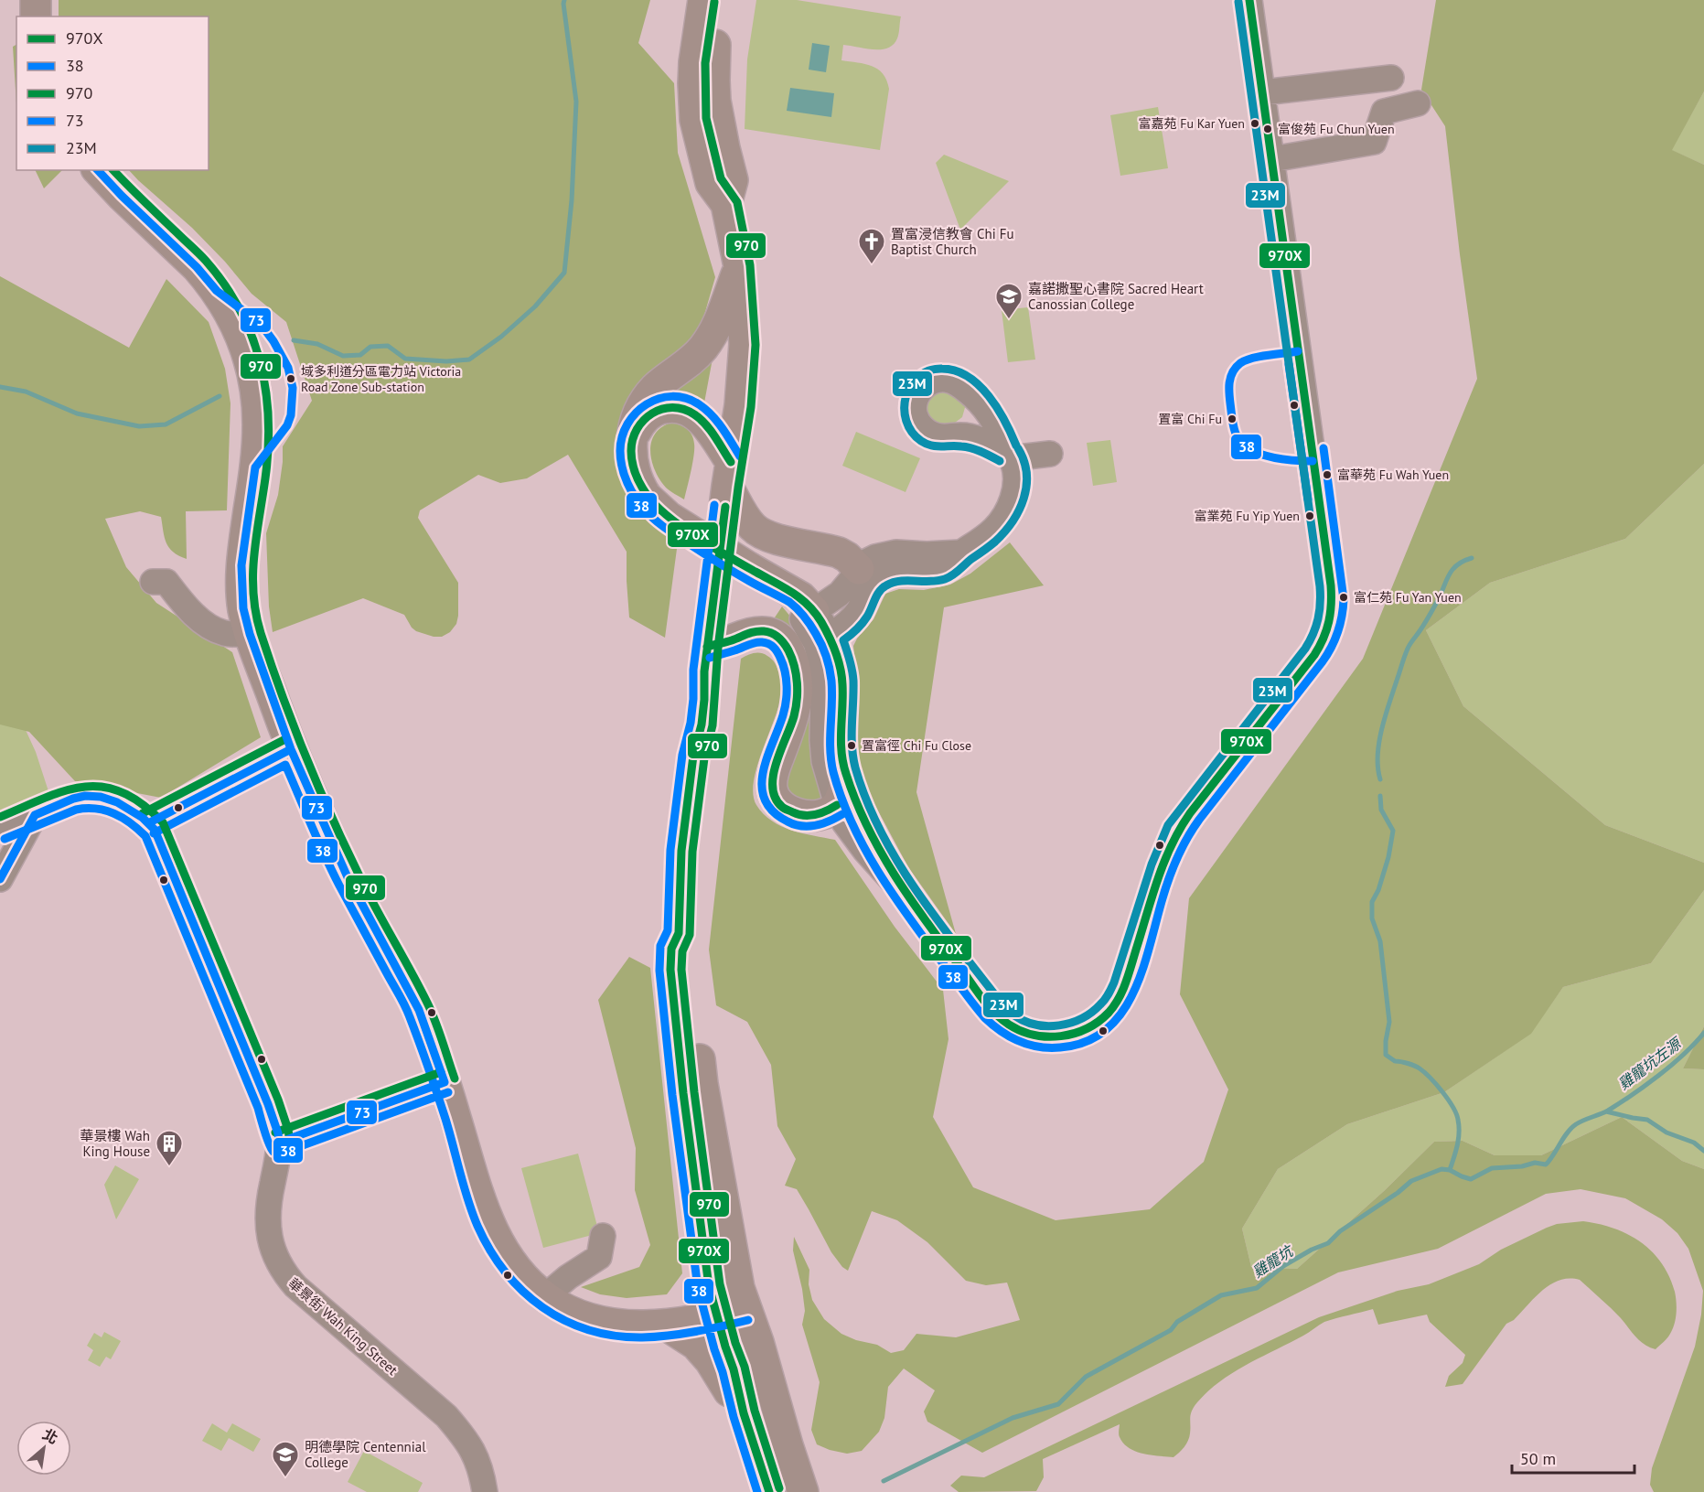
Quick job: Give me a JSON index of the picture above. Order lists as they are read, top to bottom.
{
  "streets": {
    "street": ["華景街 Wah King Street"]
  },
  "water": ["雞籠坑左源", "雞籠坑"],
  "places": {
    "other": [
      "富嘉苑 Fu Kar Yuen",
      "富俊苑 Fu Chun Yuen",
      "域多利道分區電力站 Victoria Road Zone Sub-station",
      "置富 Chi Fu",
      "富華苑 Fu Wah Yuen",
      "富業苑 Fu Yip Yuen",
      "富仁苑 Fu Yan Yuen",
      "置富徑 Chi Fu Close"
    ],
    "church": ["置富浸信教會 Chi Fu Baptist Church"],
    "school or university": ["嘉諾撒聖心書院 Sacred Heart Canossian College", "明德學院 Centennial College"],
    "building": ["華景樓 Wah King House"]
  },
  "lines": [
    "transit line 970X",
    "transit line 970",
    "transit line 23M",
    "transit line 73",
    "transit line 38"
  ],
  "legend": [
    "970X",
    "38",
    "970",
    "73",
    "23M"
  ],
  "scale_bar": "50 m",
  "north": "top right"
}
